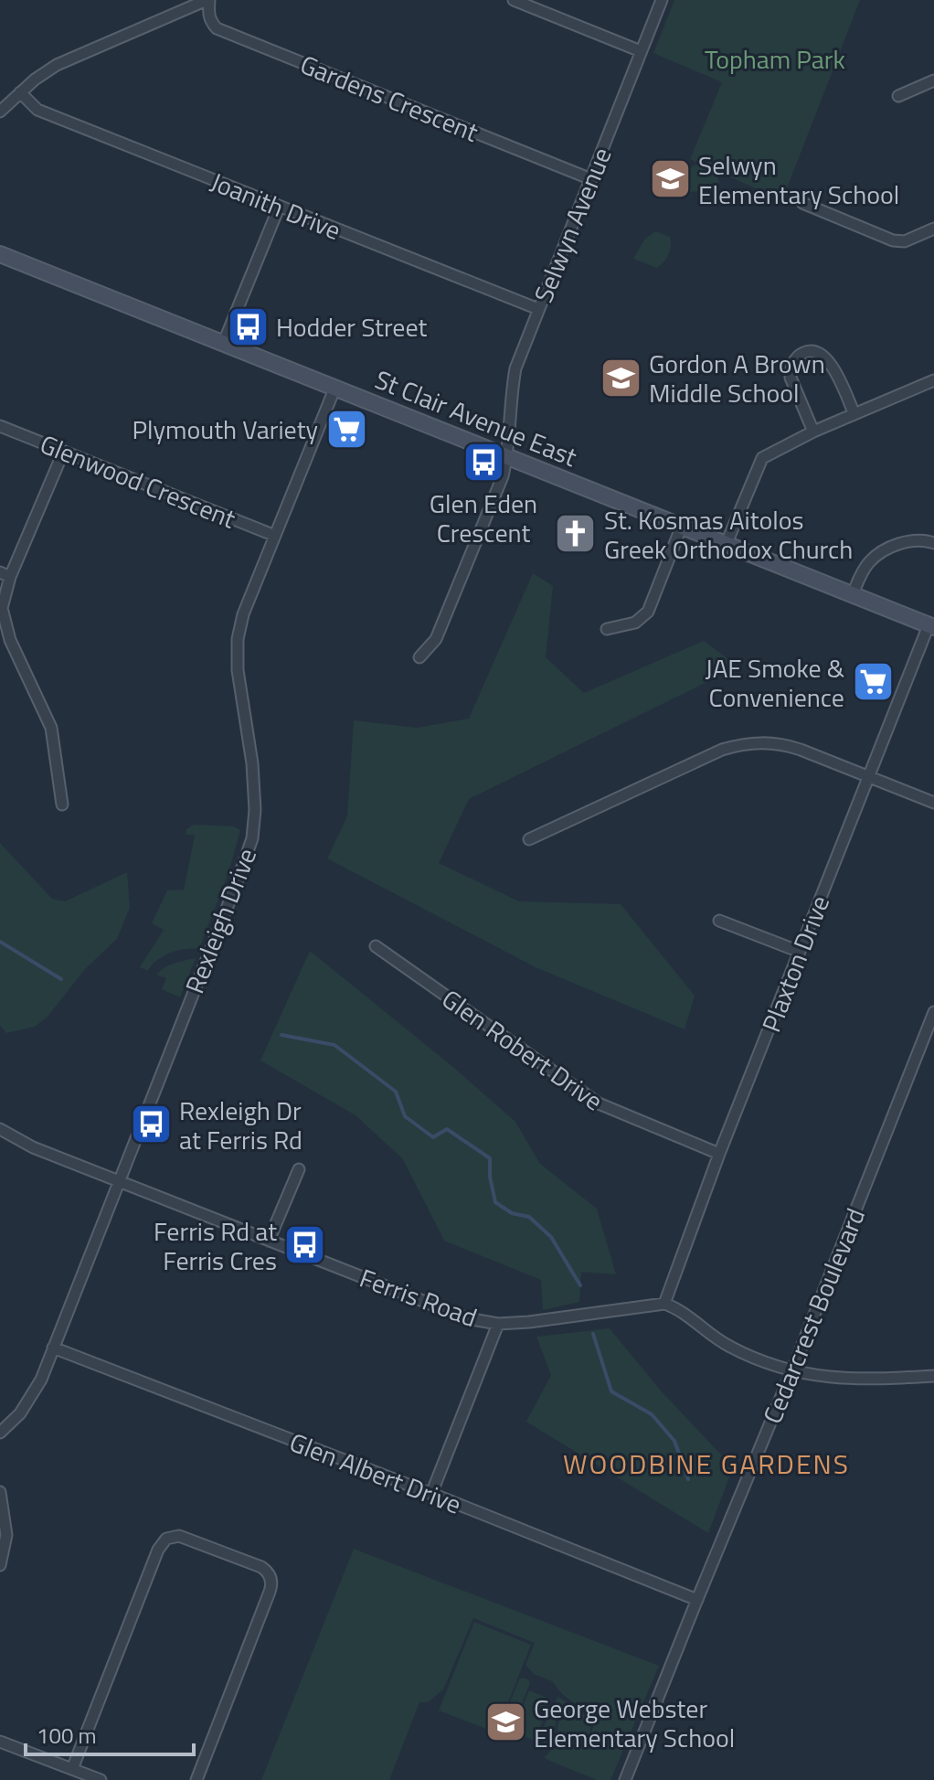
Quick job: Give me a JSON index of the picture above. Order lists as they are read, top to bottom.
{
  "streets": {
    "main road": ["St Clair Avenue East"],
    "street": [
      "Gardens Crescent",
      "Joanith Drive",
      "Selwyn Avenue",
      "Glenwood Crescent",
      "Rexleigh Drive",
      "Plaxton Drive",
      "Glen Robert Drive",
      "Ferris Road",
      "Cedarcrest Boulevard",
      "Glen Albert Drive"
    ]
  },
  "crossings": [
    ["Gardens Crescent", "Selwyn Avenue"],
    ["Joanith Drive", "Selwyn Avenue"],
    ["Selwyn Avenue", "St Clair Avenue East"],
    ["St Clair Avenue East", "Rexleigh Drive"],
    ["St Clair Avenue East", "Plaxton Drive"],
    ["Glenwood Crescent", "Rexleigh Drive"],
    ["Rexleigh Drive", "Ferris Road"],
    ["Rexleigh Drive", "Glen Albert Drive"],
    ["Plaxton Drive", "Glen Robert Drive"],
    ["Plaxton Drive", "Ferris Road"],
    ["Cedarcrest Boulevard", "Glen Albert Drive"]
  ],
  "districts": ["WOODBINE GARDENS"],
  "parks": ["Topham Park"],
  "places": {
    "school or university": ["Selwyn Elementary School", "Gordon A Brown Middle School", "George Webster Elementary School"],
    "bus stop": [
      "Hodder Street",
      "Glen Eden Crescent",
      "Rexleigh Dr at Ferris Rd",
      "Ferris Rd at Ferris Cres"
    ],
    "supermarket": ["Plymouth Variety", "JAE Smoke & Convenience"],
    "church": ["St. Kosmas Aitolos Greek Orthodox Church"]
  },
  "scale_bar": "100 m"
}
